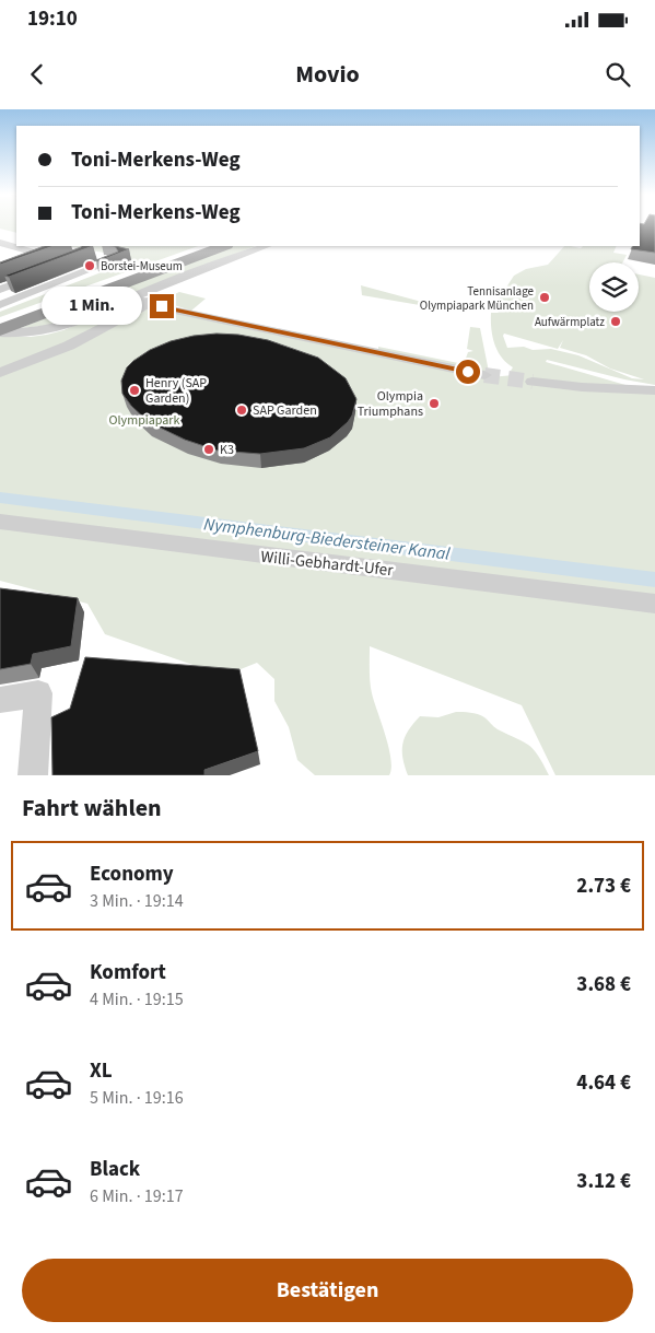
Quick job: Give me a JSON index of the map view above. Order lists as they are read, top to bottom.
{
  "streets": {
    "street": ["Willi-Gebhardt-Ufer"]
  },
  "water": ["Nymphenburg-Biedersteiner Kanal"],
  "parks": ["Olympiapark"],
  "places": [
    "Borstei-Museum",
    "Tennisanlage Olympiapark München",
    "Aufwärmplatz",
    "Henry (SAP Garden)",
    "Olympia Triumphans",
    "SAP Garden",
    "K3"
  ],
  "page": {
    "status": "19:10",
    "header": "Movio",
    "banner": ["Toni-Merkens-Weg", "Toni-Merkens-Weg"],
    "bubble": "1 Min.",
    "heading": "Fahrt wählen",
    "list": [
      {
        "name": "Economy",
        "note": "3 Min. · 19:14",
        "value": "2.73 €"
      },
      {
        "name": "Komfort",
        "note": "4 Min. · 19:15",
        "value": "3.68 €"
      },
      {
        "name": "XL",
        "note": "5 Min. · 19:16",
        "value": "4.64 €"
      },
      {
        "name": "Black",
        "note": "6 Min. · 19:17",
        "value": "3.12 €"
      }
    ],
    "buttons": "Bestätigen"
  }
}
